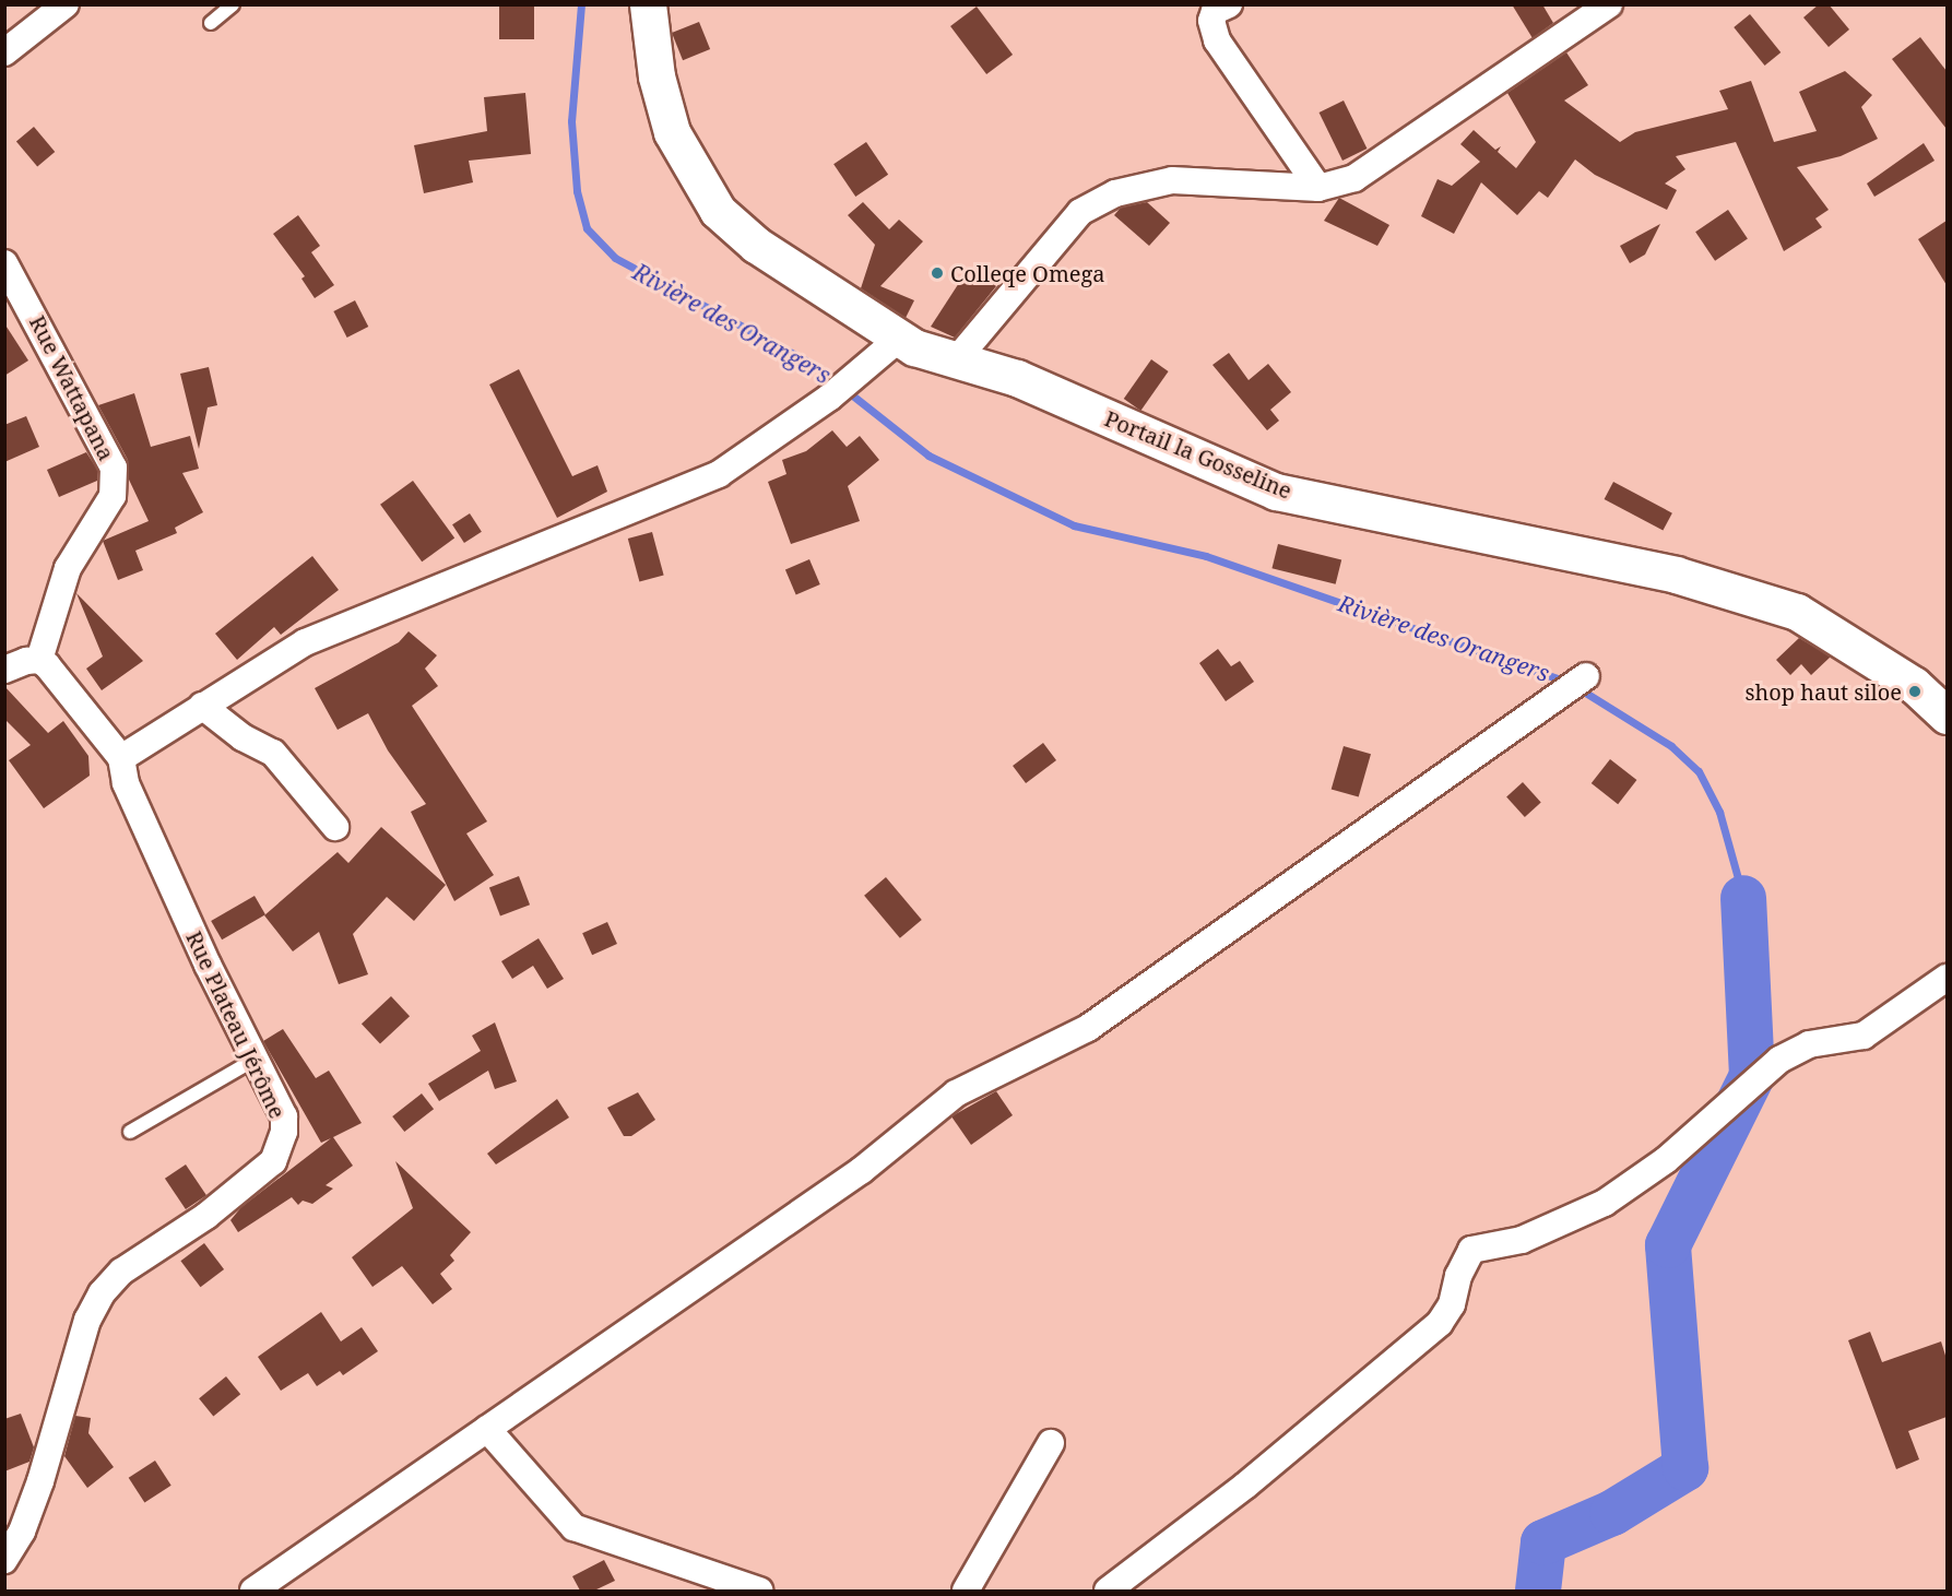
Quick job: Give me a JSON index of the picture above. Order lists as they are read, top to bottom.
{
  "streets": {
    "street": ["Rue Wattapana", "Portail la Gosseline", "Rue Plateau Jérôme"]
  },
  "crossings": [
    ["Rue Wattapana", "Rue Plateau Jérôme"]
  ],
  "water": ["Rivière des Orangers"],
  "places": ["Colleqe Omega", "shop haut siloe"]
}
